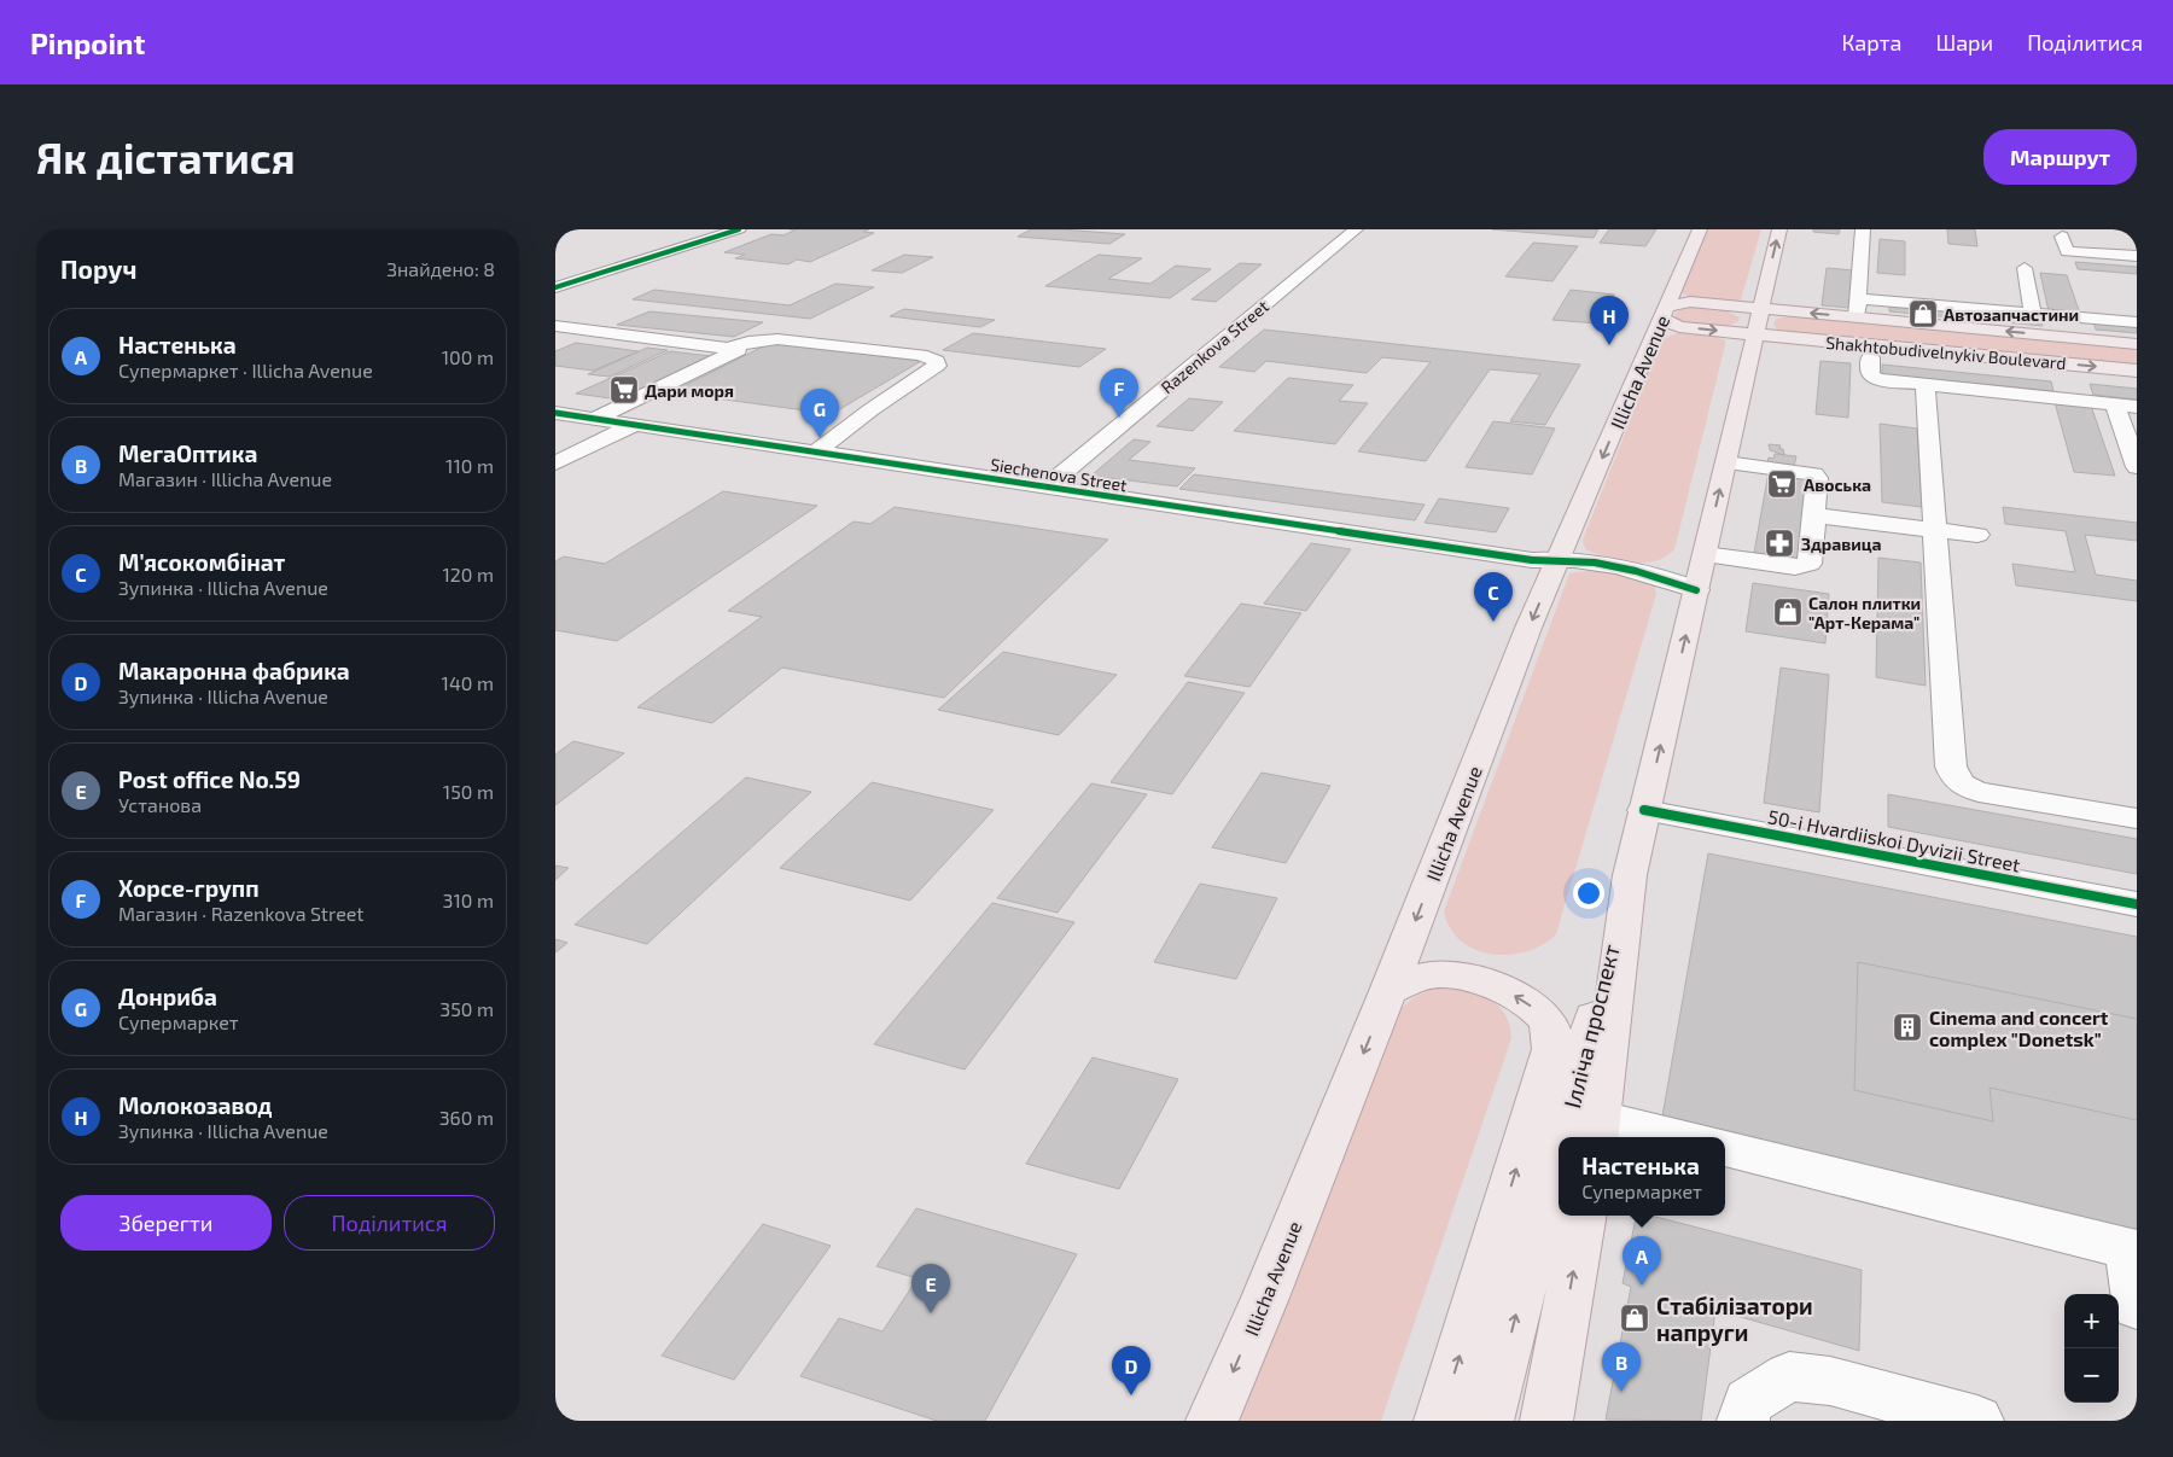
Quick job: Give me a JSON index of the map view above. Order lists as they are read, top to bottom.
{
  "streets": {
    "main road": ["Shakhtobudivelnykiv Boulevard", "Illicha Avenue", "Ілліча проспект"],
    "street": ["Razenkova Street", "Siechenova Street", "50-i Hvardiiskoi Dyvizii Street"]
  },
  "crossings": [
    ["Razenkova Street", "Siechenova Street"],
    ["Shakhtobudivelnykiv Boulevard", "Illicha Avenue"],
    ["Illicha Avenue", "Siechenova Street"]
  ],
  "places": {
    "shop": ["Автозапчастини", "Салон плитки \"Арт-Керама\"", "Стабілізатори напруги"],
    "supermarket": ["Дари моря", "Авоська"],
    "pharmacy": ["Здравица"],
    "building": ["Cinema and concert complex \"Donetsk\""]
  },
  "page": {
    "header": "Pinpoint",
    "nav": ["Карта", "Шари", "Поділитися"],
    "buttons": [
      "Маршрут",
      ["Зберегти", "Поділитися"]
    ],
    "title": "Як дістатися",
    "heading": ["Поруч", "Знайдено: 8"],
    "pins": [
      "H",
      "F",
      "G",
      "C",
      "A",
      "E",
      "B",
      "D"
    ],
    "list": [
      {
        "mark": "A",
        "name": "Настенька",
        "note": "Супермаркет · Illicha Avenue",
        "value": "100 m"
      },
      {
        "mark": "B",
        "name": "МегаОптика",
        "note": "Магазин · Illicha Avenue",
        "value": "110 m"
      },
      {
        "mark": "C",
        "name": "М'ясокомбінат",
        "note": "Зупинка · Illicha Avenue",
        "value": "120 m"
      },
      {
        "mark": "D",
        "name": "Макаронна фабрика",
        "note": "Зупинка · Illicha Avenue",
        "value": "140 m"
      },
      {
        "mark": "E",
        "name": "Post office No.59",
        "note": "Установа",
        "value": "150 m"
      },
      {
        "mark": "F",
        "name": "Хорсе-групп",
        "note": "Магазин · Razenkova Street",
        "value": "310 m"
      },
      {
        "mark": "G",
        "name": "Донриба",
        "note": "Супермаркет",
        "value": "350 m"
      },
      {
        "mark": "H",
        "name": "Молокозавод",
        "note": "Зупинка · Illicha Avenue",
        "value": "360 m"
      }
    ],
    "popup": ["Настенька", "Супермаркет"],
    "map_buttons": ["+", "−"]
  }
}
